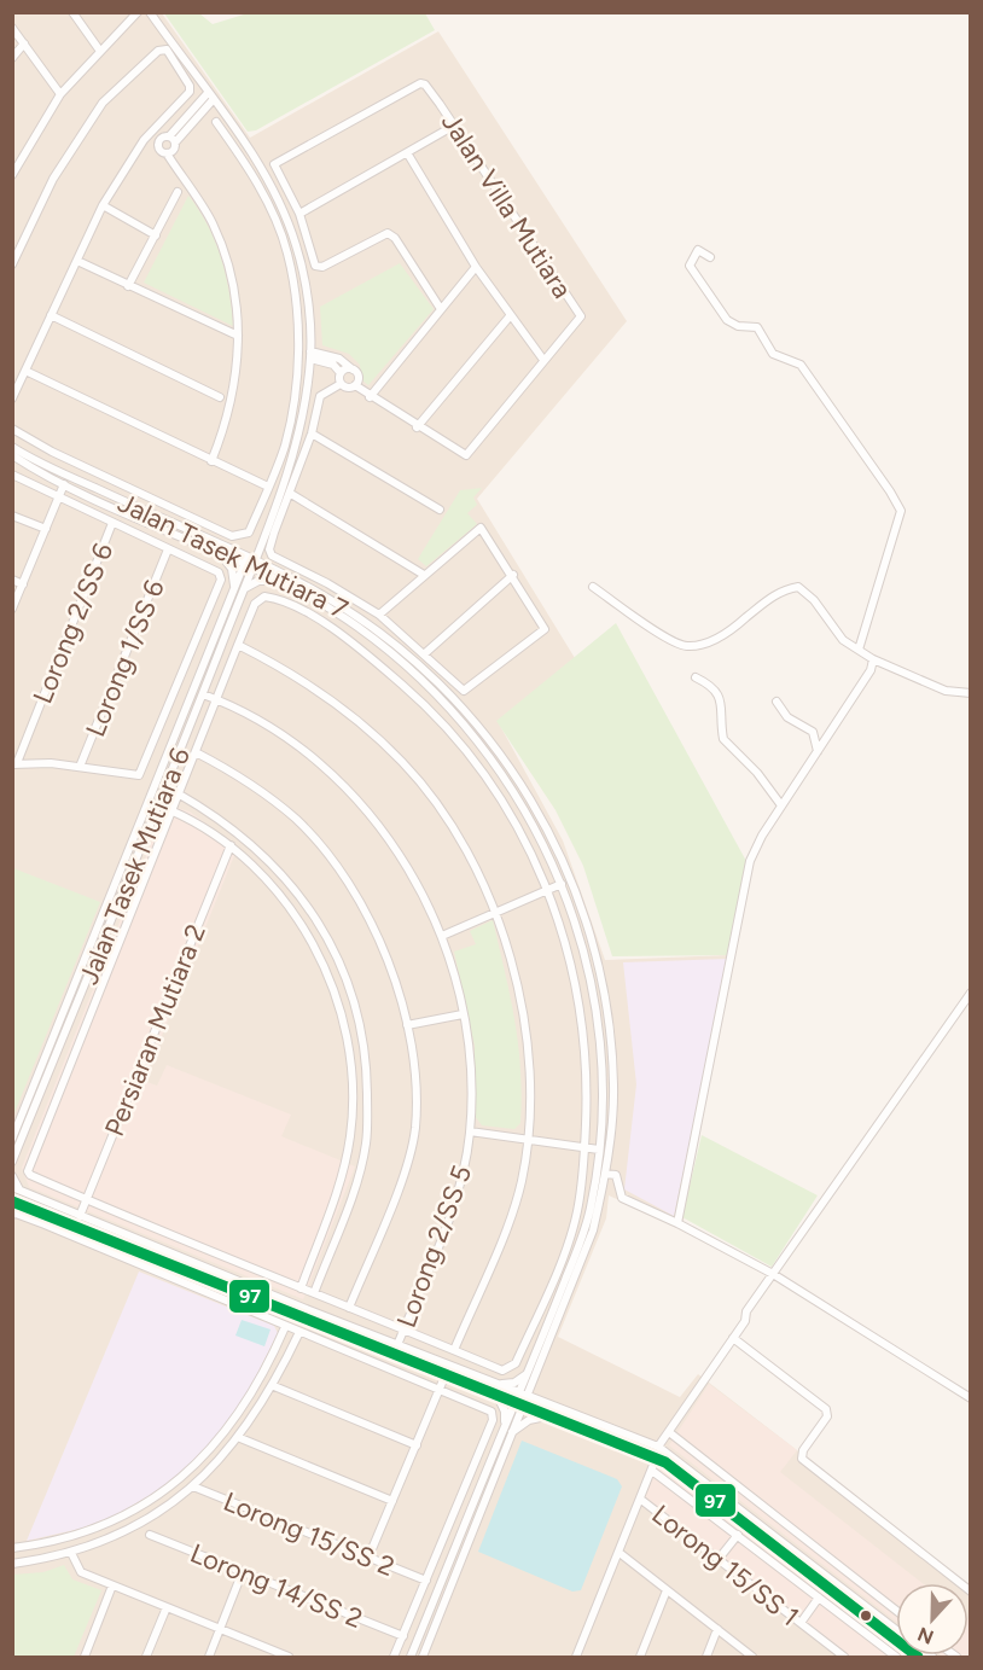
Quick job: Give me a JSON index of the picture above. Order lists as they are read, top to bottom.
{
  "streets": {
    "street": [
      "Jalan Villa Mutiara",
      "Jalan Tasek Mutiara 7",
      "Lorong 2/SS 6",
      "Lorong 1/SS 6",
      "Jalan Tasek Mutiara 6",
      "Persiaran Mutiara 2",
      "Lorong 2/SS 5",
      "Lorong 15/SS 2",
      "Lorong 15/SS 1",
      "Lorong 14/SS 2"
    ]
  },
  "crossings": [
    ["Jalan Tasek Mutiara 7", "Jalan Tasek Mutiara 6"],
    ["Jalan Tasek Mutiara 7", "Persiaran Mutiara 2"],
    ["Jalan Tasek Mutiara 7", "Lorong 2/SS 5"],
    ["Lorong 2/SS 6", "Jalan Tasek Mutiara 6"],
    ["Lorong 1/SS 6", "Jalan Tasek Mutiara 6"],
    ["Jalan Tasek Mutiara 6", "Lorong 2/SS 5"]
  ],
  "lines": ["transit line 97"],
  "north": "bottom"
}
